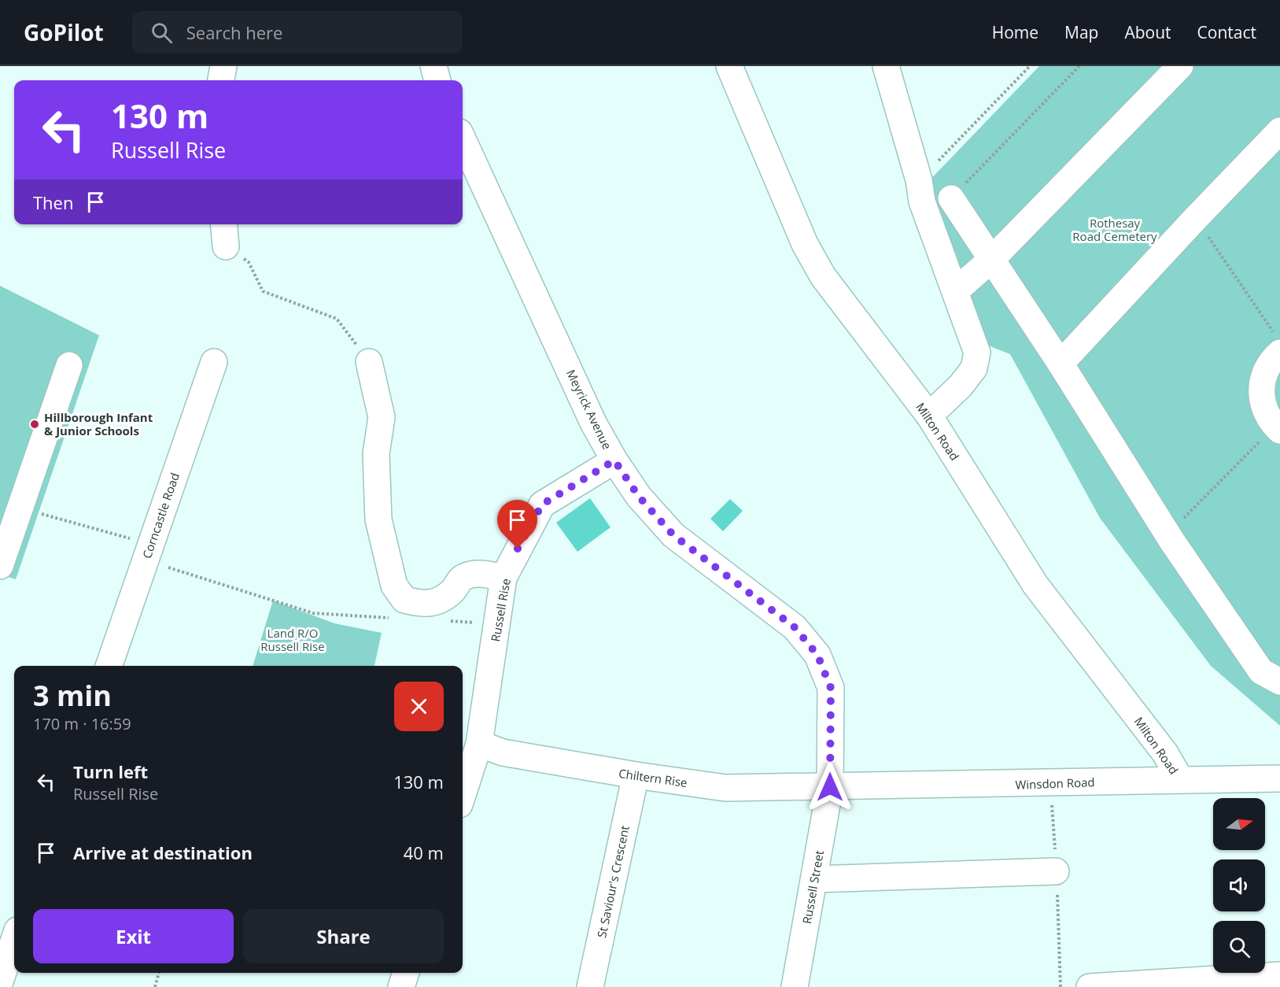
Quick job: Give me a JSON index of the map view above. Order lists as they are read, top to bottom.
{
  "streets": {
    "street": [
      "Meyrick Avenue",
      "Milton Road",
      "Corncastle Road",
      "Russell Rise",
      "Chiltern Rise",
      "Winsdon Road",
      "St Saviour's Crescent",
      "Russell Street"
    ]
  },
  "crossings": [
    ["Meyrick Avenue", "Russell Rise"],
    ["Meyrick Avenue", "Chiltern Rise"],
    ["Meyrick Avenue", "Winsdon Road"],
    ["Meyrick Avenue", "Russell Street"],
    ["Milton Road", "Winsdon Road"],
    ["Russell Rise", "Chiltern Rise"],
    ["Chiltern Rise", "Winsdon Road"],
    ["Chiltern Rise", "St Saviour's Crescent"],
    ["Chiltern Rise", "Russell Street"],
    ["Winsdon Road", "Russell Street"]
  ],
  "parks": ["Rothesay Road Cemetery", "Land R/O Russell Rise"],
  "places": ["Hillborough Infant & Junior Schools"],
  "north": "right",
  "page": {
    "header": "GoPilot",
    "search": "Search here",
    "nav": [
      "Home",
      "Map",
      "About",
      "Contact"
    ],
    "turn": ["130 m", "Russell Rise"],
    "then": "Then",
    "heading": ["3 min", "170 m · 16:59"],
    "list": [
      {
        "name": "Turn left",
        "note": "Russell Rise",
        "value": "130 m"
      },
      {
        "name": "Arrive at destination",
        "value": "40 m"
      }
    ],
    "buttons": ["Exit", "Share"]
  }
}
